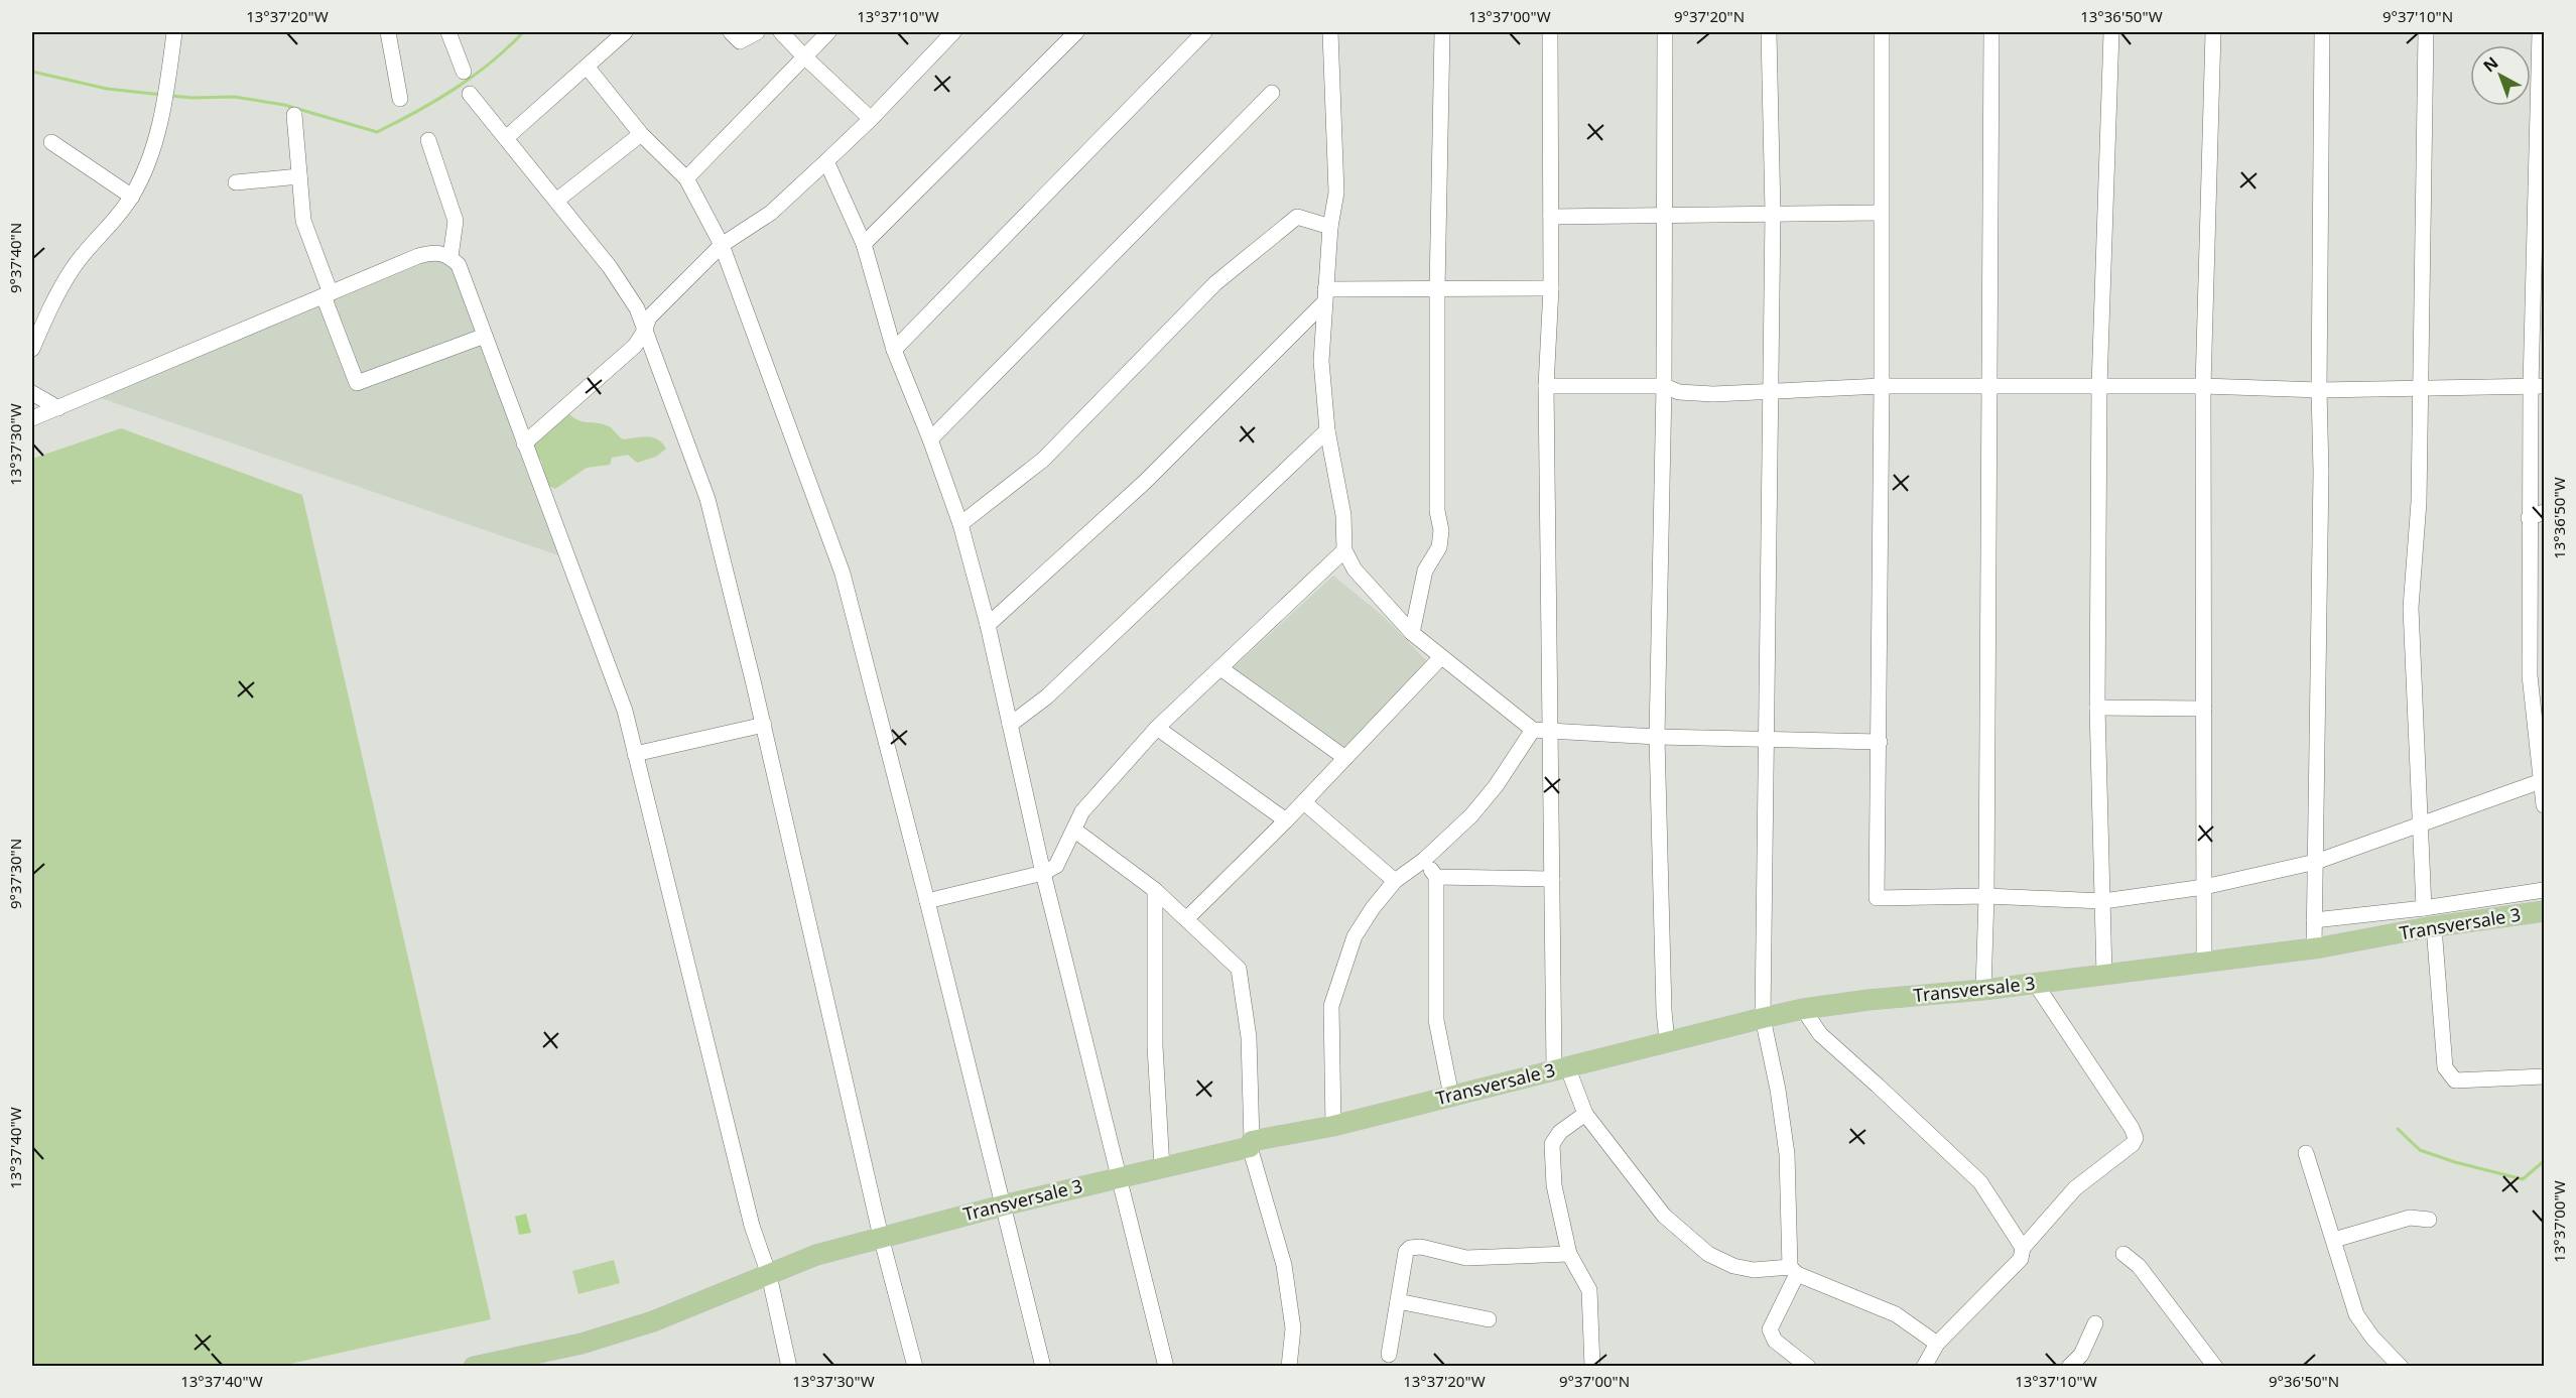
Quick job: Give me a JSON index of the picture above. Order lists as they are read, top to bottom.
{
  "streets": {
    "main road": ["Transversale 3"]
  },
  "north": "top left",
  "coordinates": [
    "13°37'20\"W",
    "13°37'10\"W",
    "13°37'00\"W",
    "9°37'20\"N",
    "13°36'50\"W",
    "9°37'10\"N",
    "9°37'40\"N",
    "13°37'30\"W",
    "9°37'30\"N",
    "13°37'40\"W",
    "9°37'00\"N",
    "9°36'50\"N"
  ]
}
